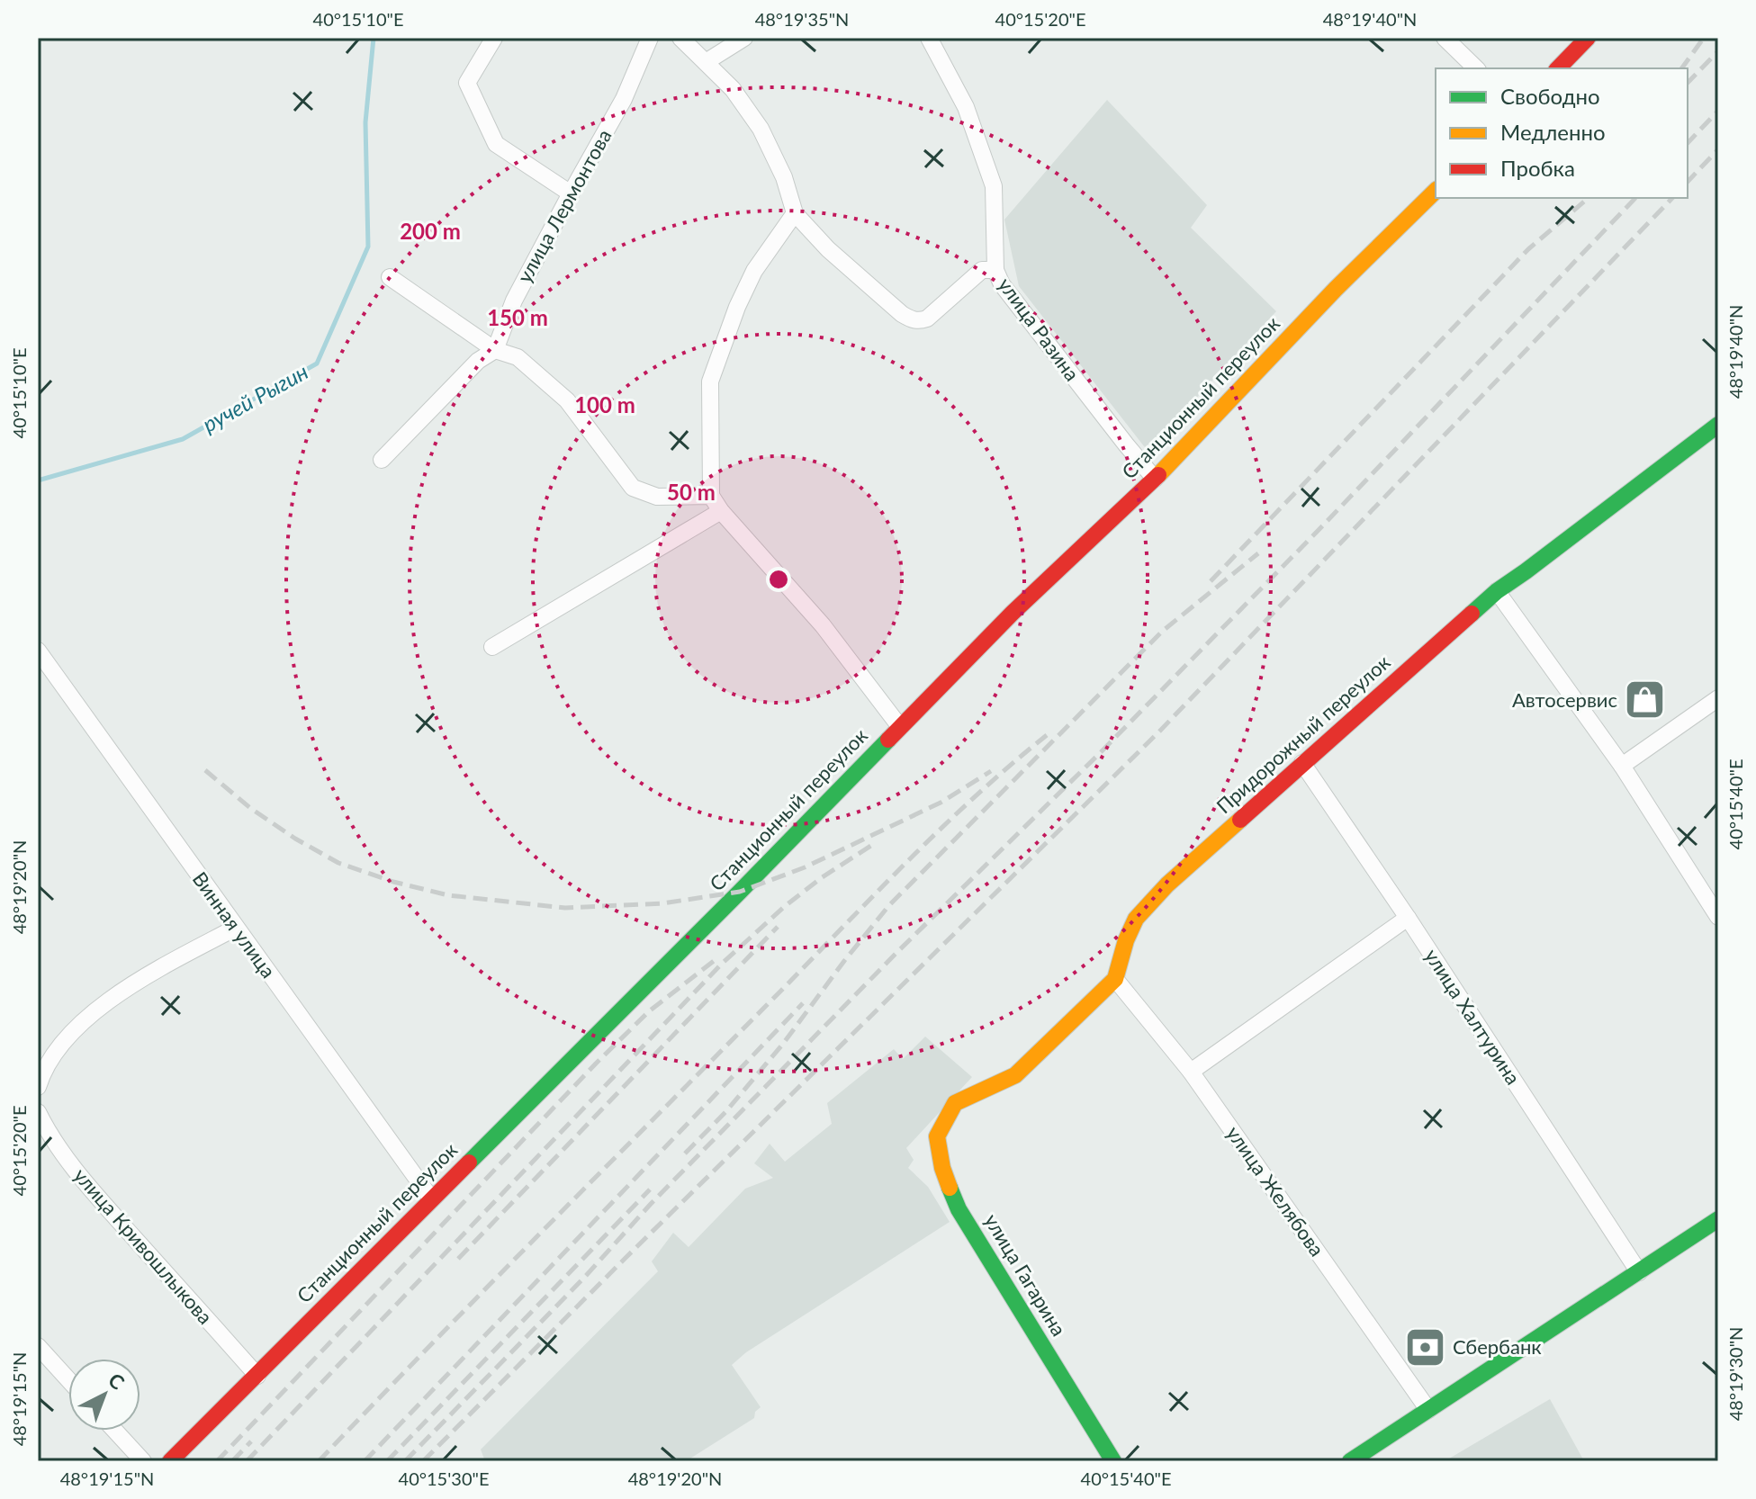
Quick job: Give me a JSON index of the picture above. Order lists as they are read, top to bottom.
{
  "streets": {
    "street": [
      "улица Лермонтова",
      "улица Разина",
      "Станционный переулок",
      "Придорожный переулок",
      "Винная улица",
      "улица Халтурина",
      "улица Желябова",
      "улица Кривошлыкова",
      "улица Гагарина"
    ]
  },
  "crossings": [
    ["улица Разина", "Станционный переулок"],
    ["Станционный переулок", "Винная улица"],
    ["Станционный переулок", "улица Кривошлыкова"],
    ["Придорожный переулок", "улица Халтурина"],
    ["Придорожный переулок", "улица Желябова"],
    ["Придорожный переулок", "улица Гагарина"],
    ["улица Желябова", "улица Гагарина"]
  ],
  "water": ["ручей Рыгин"],
  "places": {
    "shop": ["Автосервис"],
    "bank": ["Сбербанк"]
  },
  "legend": ["Свободно", "Медленно", "Пробка"],
  "north": "top right",
  "coordinates": [
    "40°15'10\"E",
    "48°19'35\"N",
    "40°15'20\"E",
    "48°19'40\"N",
    "40°15'40\"E",
    "48°19'20\"N",
    "48°19'30\"N",
    "48°19'15\"N",
    "40°15'30\"E"
  ],
  "rings": [
    "200 m",
    "150 m",
    "100 m",
    "50 m"
  ]
}
